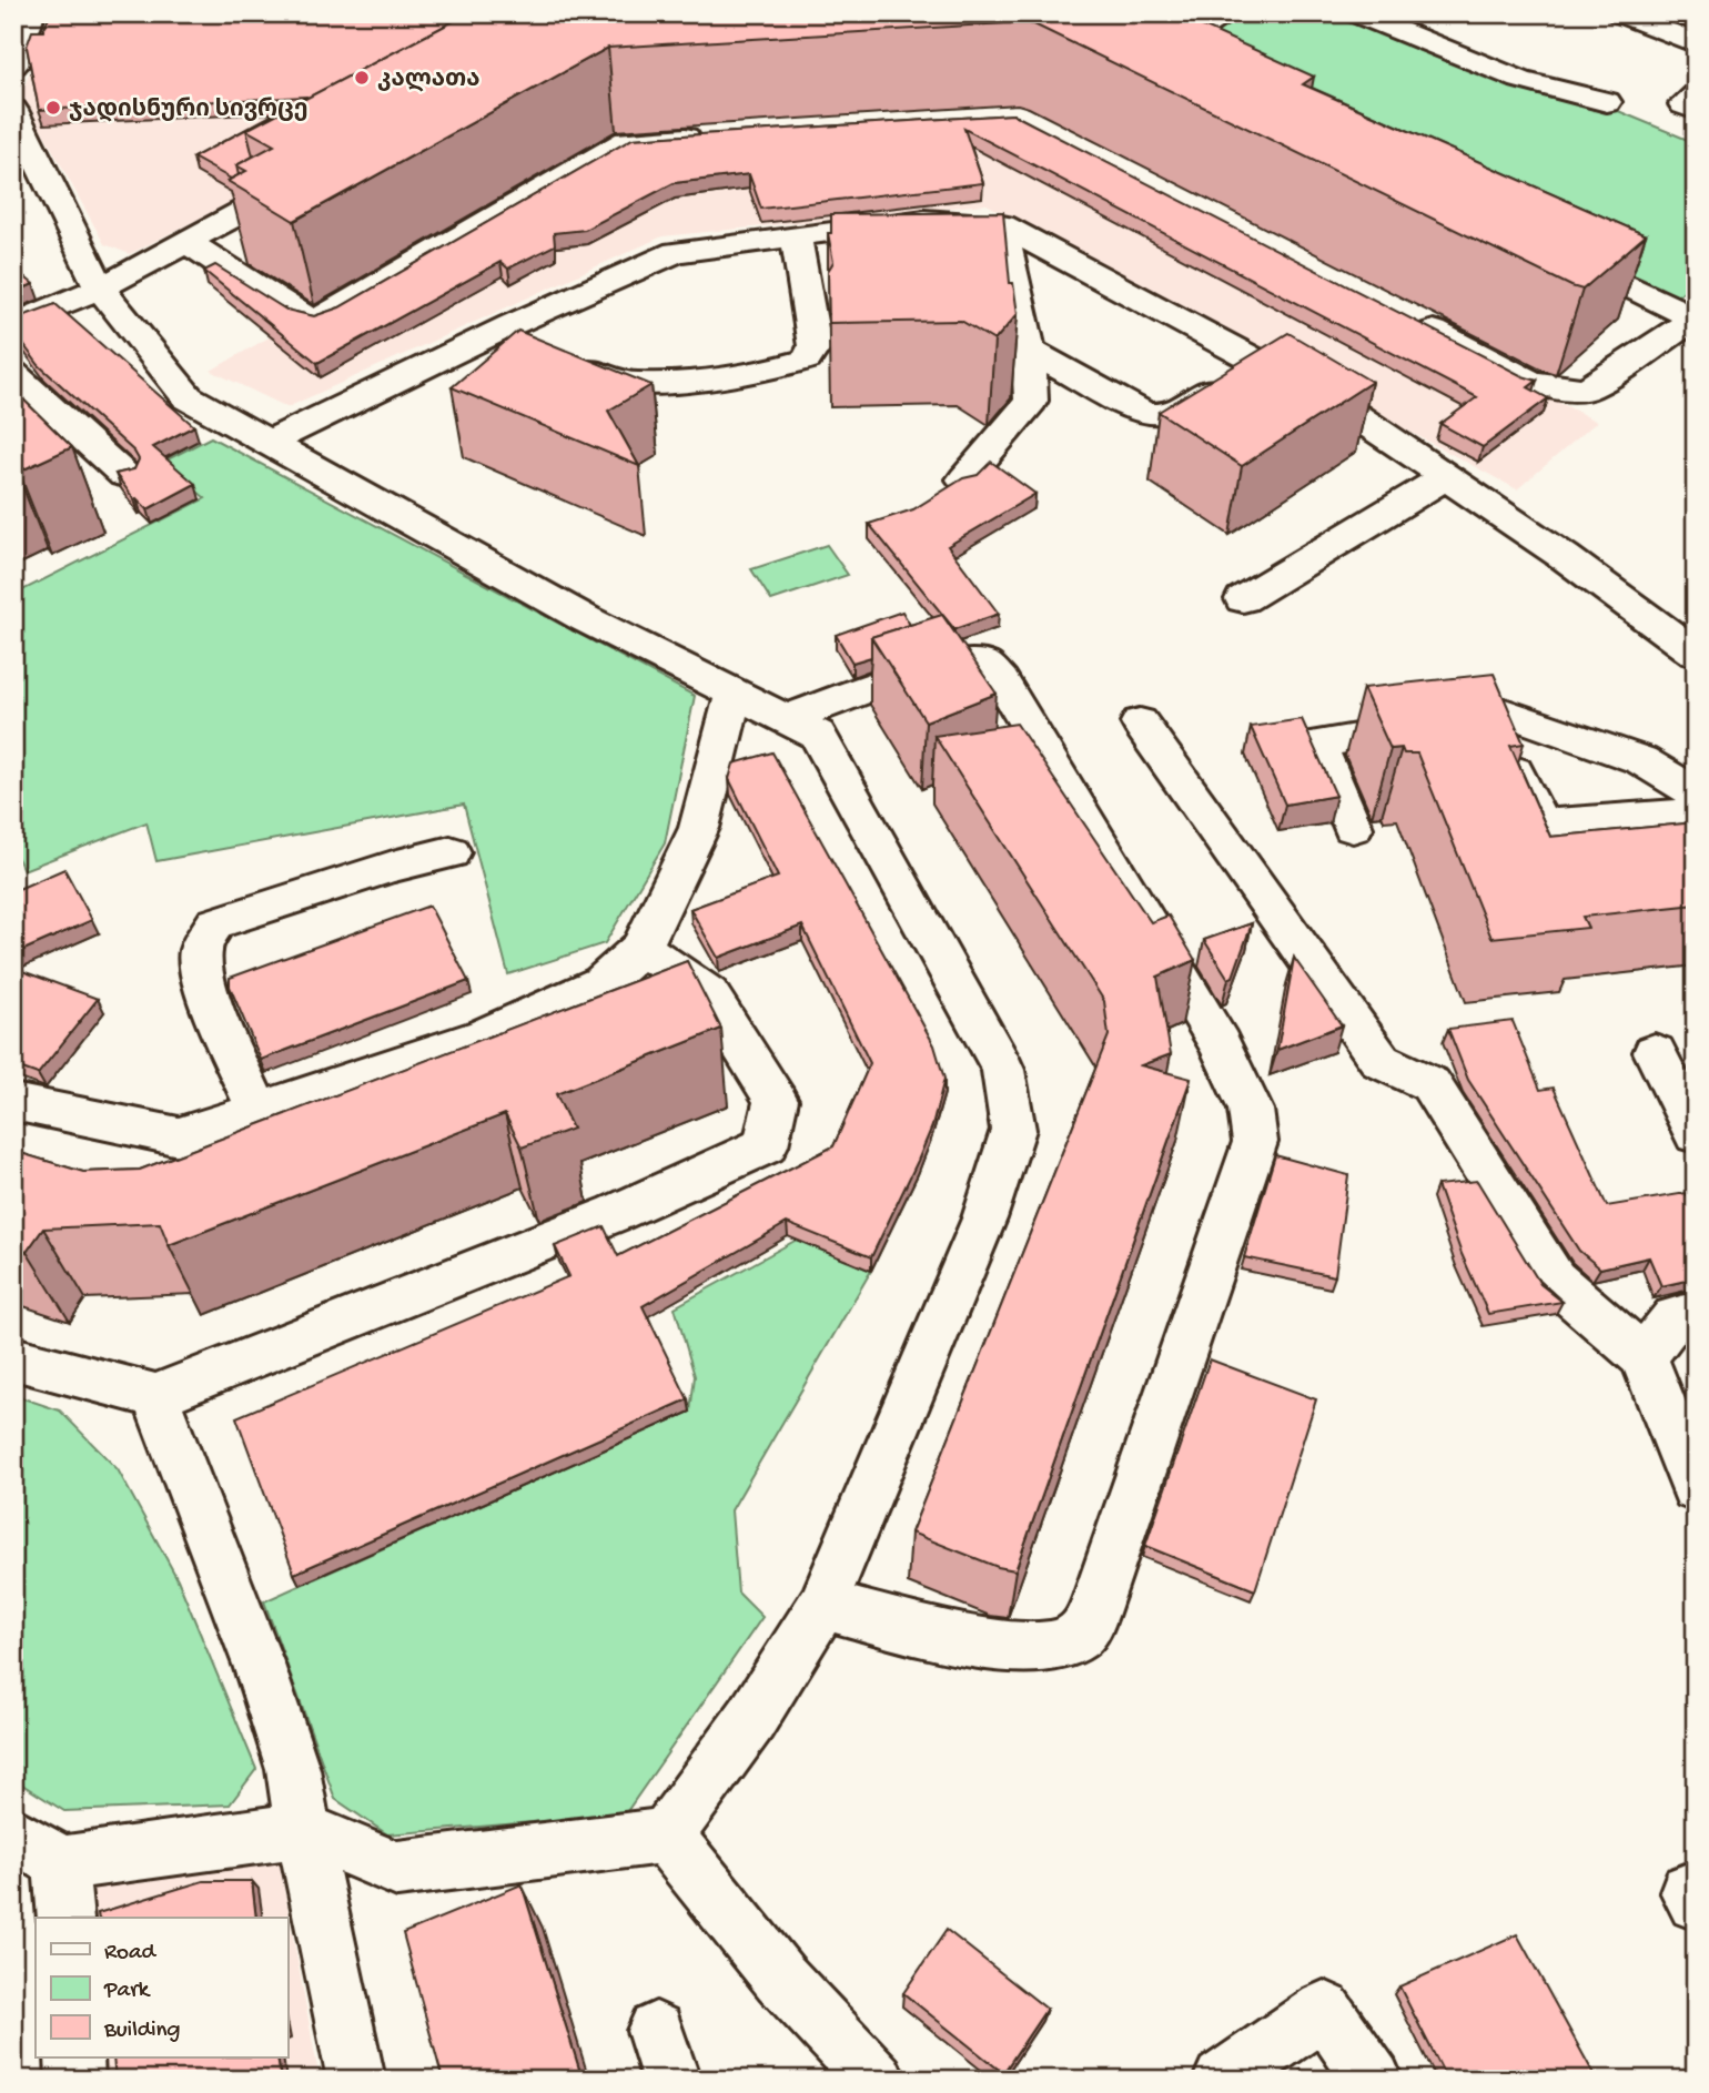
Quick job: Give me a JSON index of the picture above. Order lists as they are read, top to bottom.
{
  "places": ["კალათა", "ჯადისნური სივრცე"],
  "legend": ["Road", "Park", "Building"]
}
